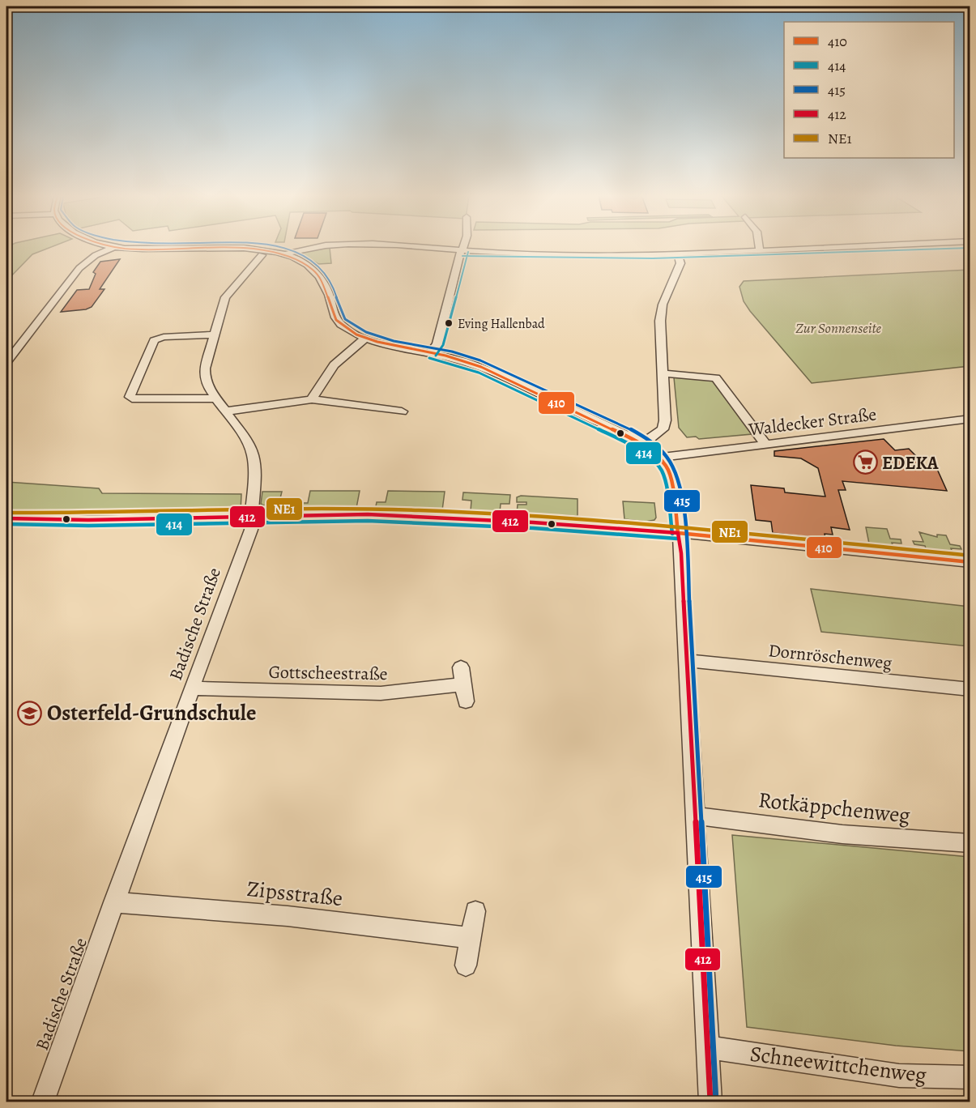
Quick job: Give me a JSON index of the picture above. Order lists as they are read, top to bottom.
{
  "streets": {
    "street": [
      "Waldecker Straße",
      "Badische Straße",
      "Dornröschenweg",
      "Gottscheestraße",
      "Rotkäppchenweg",
      "Zipsstraße",
      "Schneewittchenweg"
    ]
  },
  "crossings": [
    ["Badische Straße", "Gottscheestraße"],
    ["Badische Straße", "Zipsstraße"]
  ],
  "parks": ["Zur Sonnenseite"],
  "places": {
    "other": ["Eving Hallenbad"],
    "supermarket": ["EDEKA"],
    "school or university": ["Osterfeld-Grundschule"]
  },
  "lines": [
    "transit line 410",
    "transit line 415",
    "transit line 414",
    "transit line NE1",
    "transit line 412"
  ],
  "legend": [
    "410",
    "414",
    "415",
    "412",
    "NE1"
  ]
}
